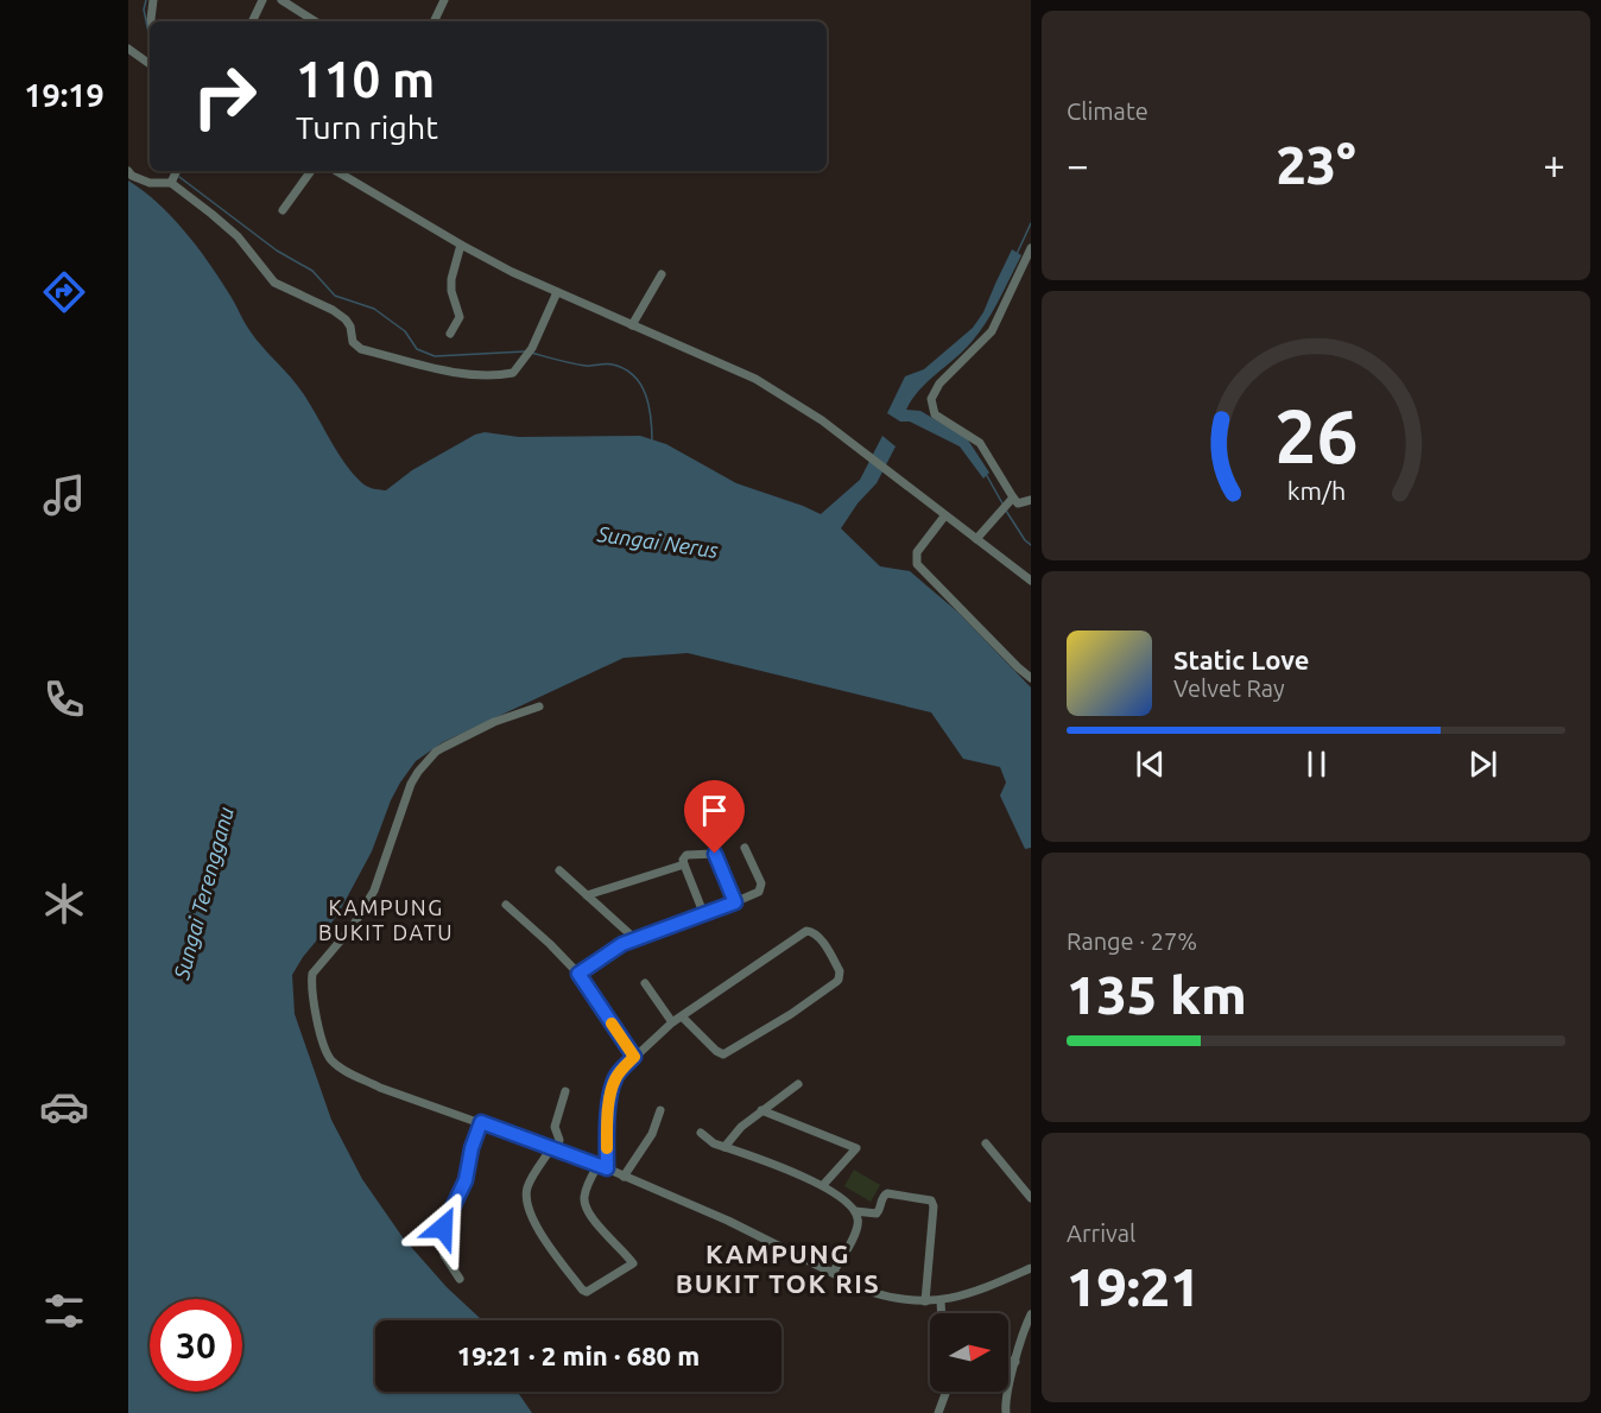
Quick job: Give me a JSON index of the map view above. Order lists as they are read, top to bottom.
{
  "districts": ["KAMPUNG BUKIT DATU", "KAMPUNG BUKIT TOK RIS"],
  "water": ["Sungai Nerus", "Sungai Terengganu"],
  "north": "right",
  "page": {
    "tabs": "19:19",
    "tile": [
      "Climate",
      ["Range · 27%", "135 km"],
      ["Arrival", "19:21"]
    ],
    "turn": ["110 m", "Turn right"],
    "heat": ["−", "23°", "+"],
    "song": ["Static Love", "Velvet Ray"],
    "limit": "30",
    "trip": "19:21 · 2 min · 680 m",
    "gauge": ["26", "km/h"]
  }
}
